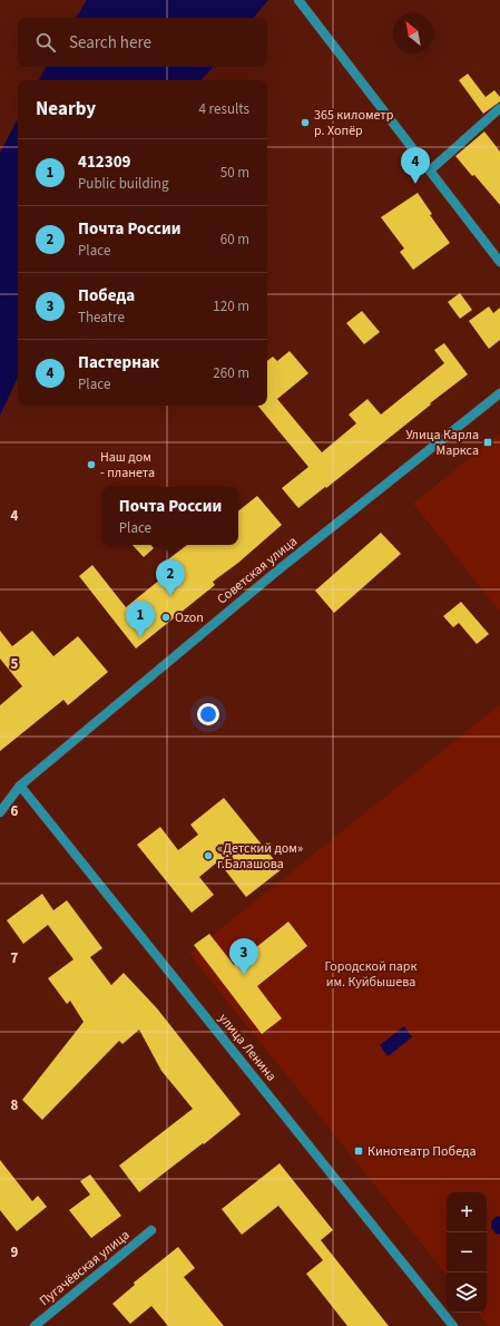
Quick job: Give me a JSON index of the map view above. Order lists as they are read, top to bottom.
{
  "streets": {
    "street": ["Советская улица", "улица Ленина", "Пугачёвская улица"]
  },
  "crossings": [
    ["Советская улица", "улица Ленина"]
  ],
  "parks": ["Городской парк им. Куйбышева"],
  "places": {
    "other": [
      "365 километр р. Хопёр",
      "Наш дом - планета",
      "Ozon",
      "«Детский дом» г.Балашова"
    ],
    "transit": ["Улица Карла Маркса", "Кинотеатр Победа"]
  },
  "north": "top left",
  "page": {
    "search": "Search here",
    "heading": ["Nearby", "4 results"],
    "list": [
      {
        "mark": "1",
        "name": "412309",
        "note": "Public building",
        "value": "50 m"
      },
      {
        "mark": "2",
        "name": "Почта России",
        "note": "Place",
        "value": "60 m"
      },
      {
        "mark": "3",
        "name": "Победа",
        "note": "Theatre",
        "value": "120 m"
      },
      {
        "mark": "4",
        "name": "Пастернак",
        "note": "Place",
        "value": "260 m"
      }
    ],
    "pins": [
      "4",
      "2",
      "1",
      "3"
    ],
    "popup": ["Почта России", "Place"],
    "map_buttons": ["+", "−"]
  },
  "grid": {
    "rows": [
      "4",
      "5",
      "6",
      "7",
      "8",
      "9"
    ]
  }
}
